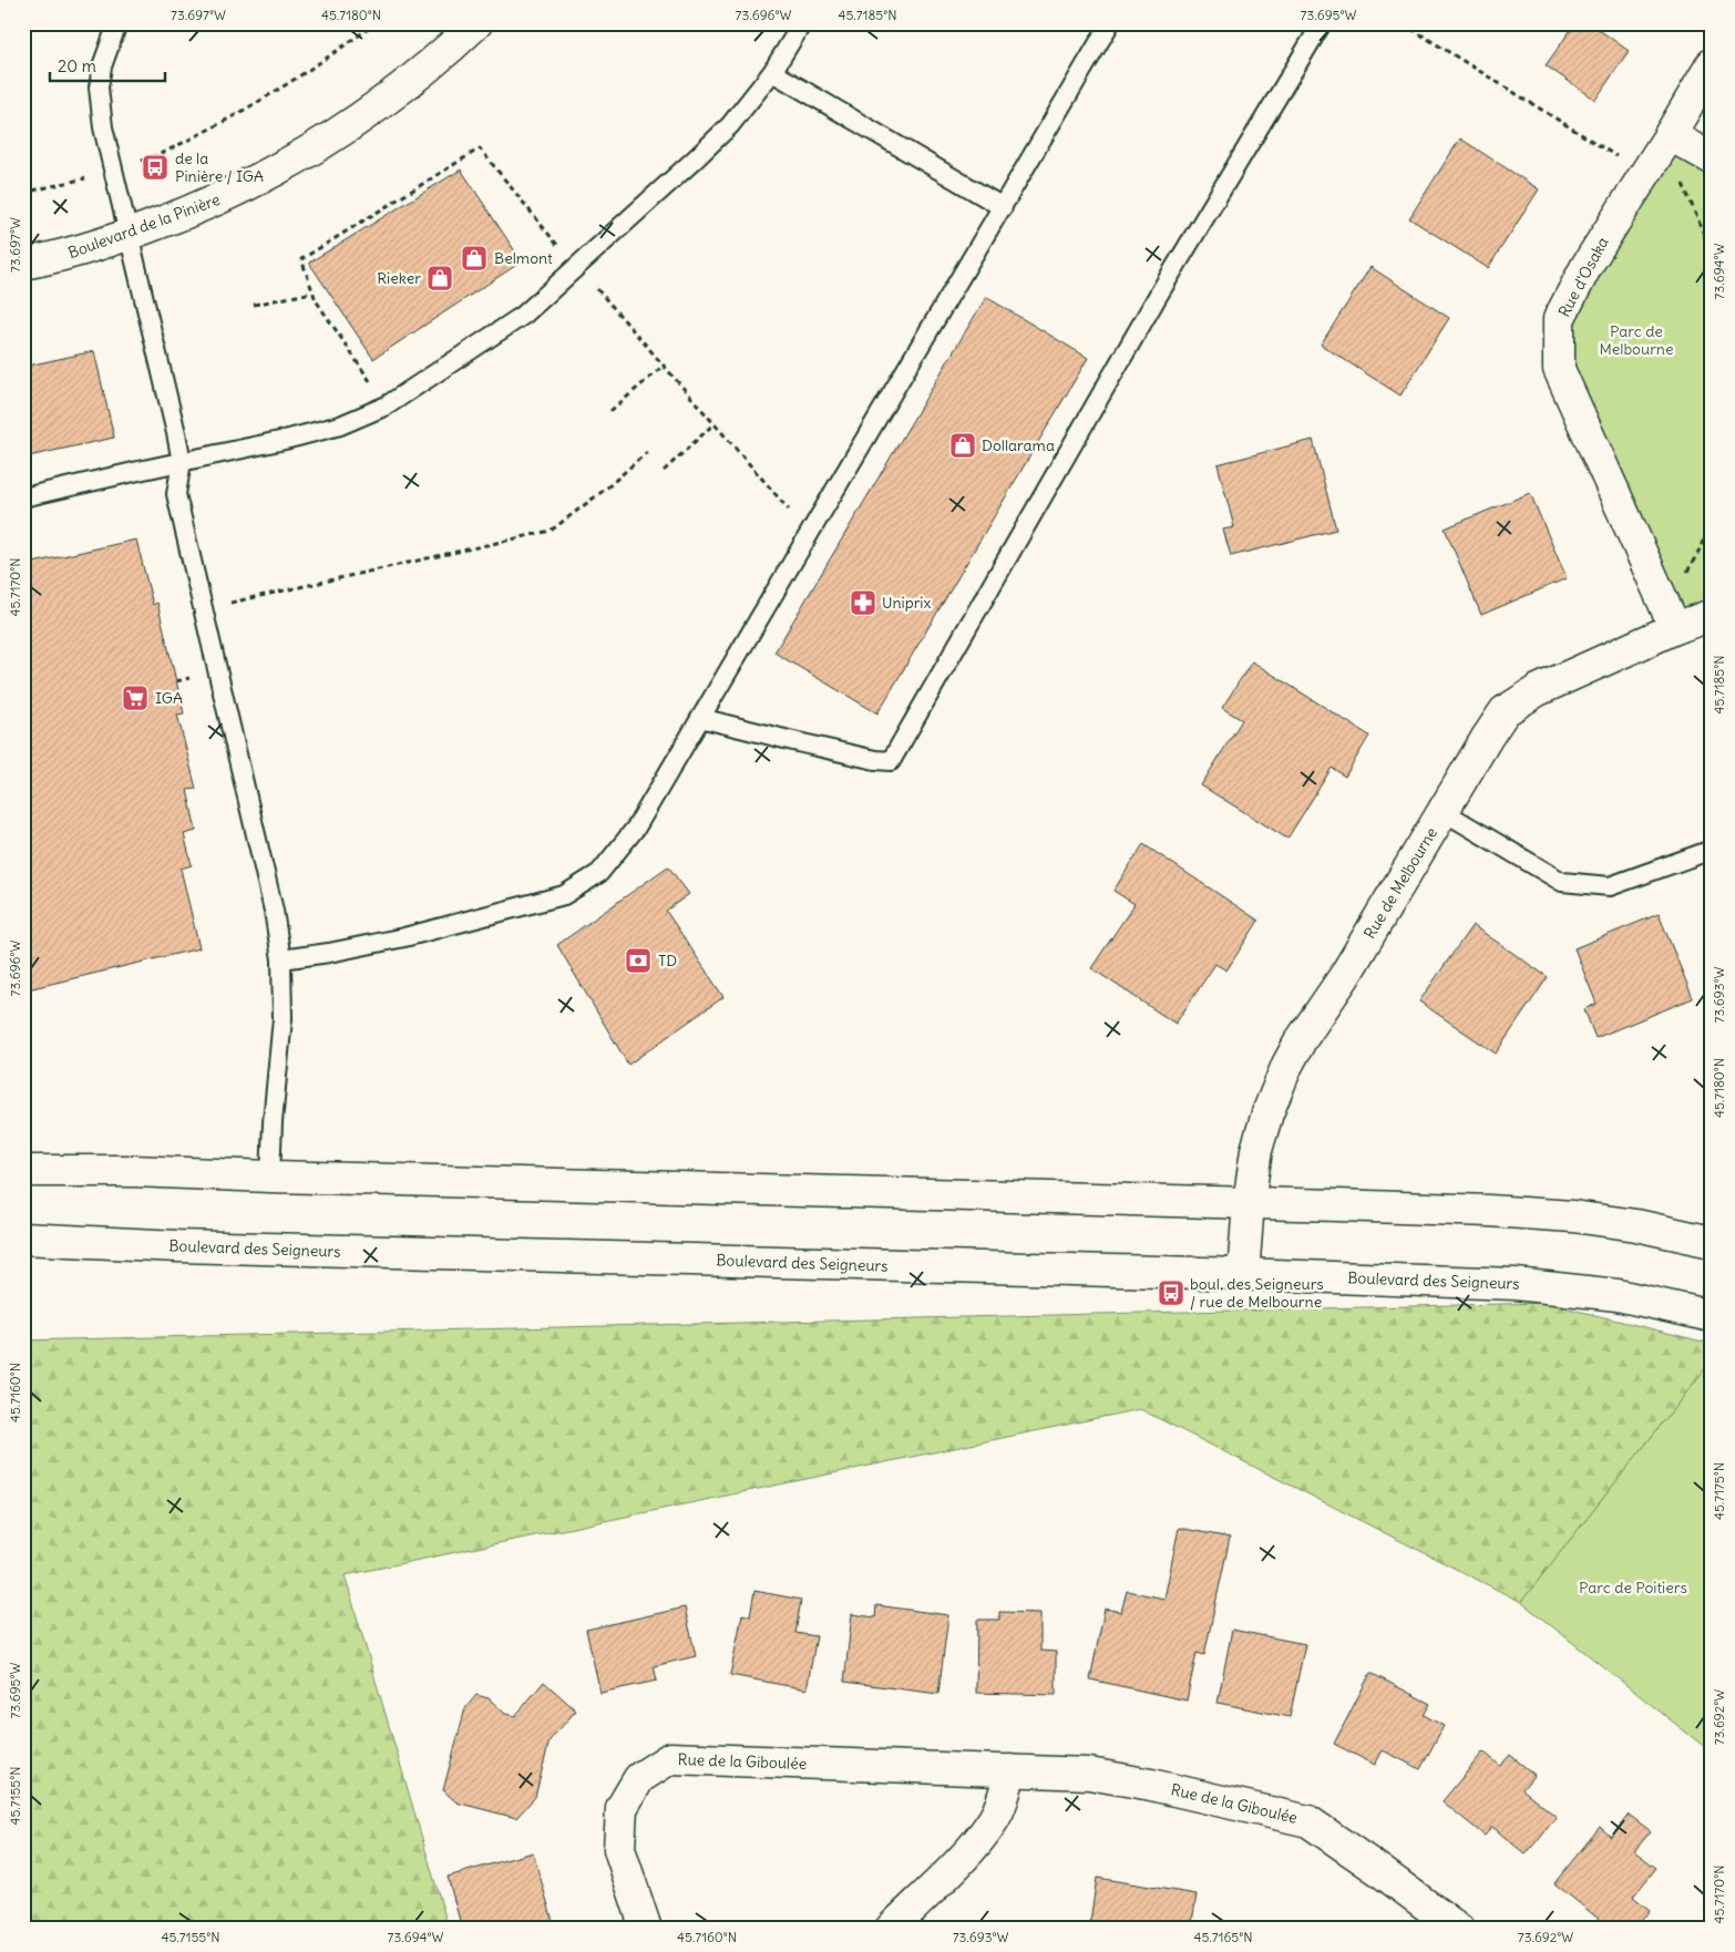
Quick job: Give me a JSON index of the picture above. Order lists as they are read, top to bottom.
{
  "streets": {
    "street": [
      "Boulevard de la Pinière",
      "Rue d'Osaka",
      "Rue de Melbourne",
      "Boulevard des Seigneurs",
      "Rue de la Giboulée"
    ]
  },
  "crossings": [
    ["Rue d'Osaka", "Rue de Melbourne"],
    ["Rue de Melbourne", "Boulevard des Seigneurs"]
  ],
  "parks": ["Parc de Melbourne", "Parc de Poitiers"],
  "places": {
    "bus stop": ["de la Pinière / IGA", "boul. des Seigneurs / rue de Melbourne"],
    "shop": ["Belmont", "Rieker", "Dollarama"],
    "pharmacy": ["Uniprix"],
    "supermarket": ["IGA"],
    "bank": ["TD"]
  },
  "scale_bar": "20 m",
  "coordinates": [
    "73.697°W",
    "45.7180°N",
    "73.696°W",
    "45.7185°N",
    "73.695°W",
    "73.694°W",
    "45.7170°N",
    "73.693°W",
    "45.7160°N",
    "45.7175°N",
    "73.692°W",
    "45.7155°N",
    "45.7165°N"
  ]
}
